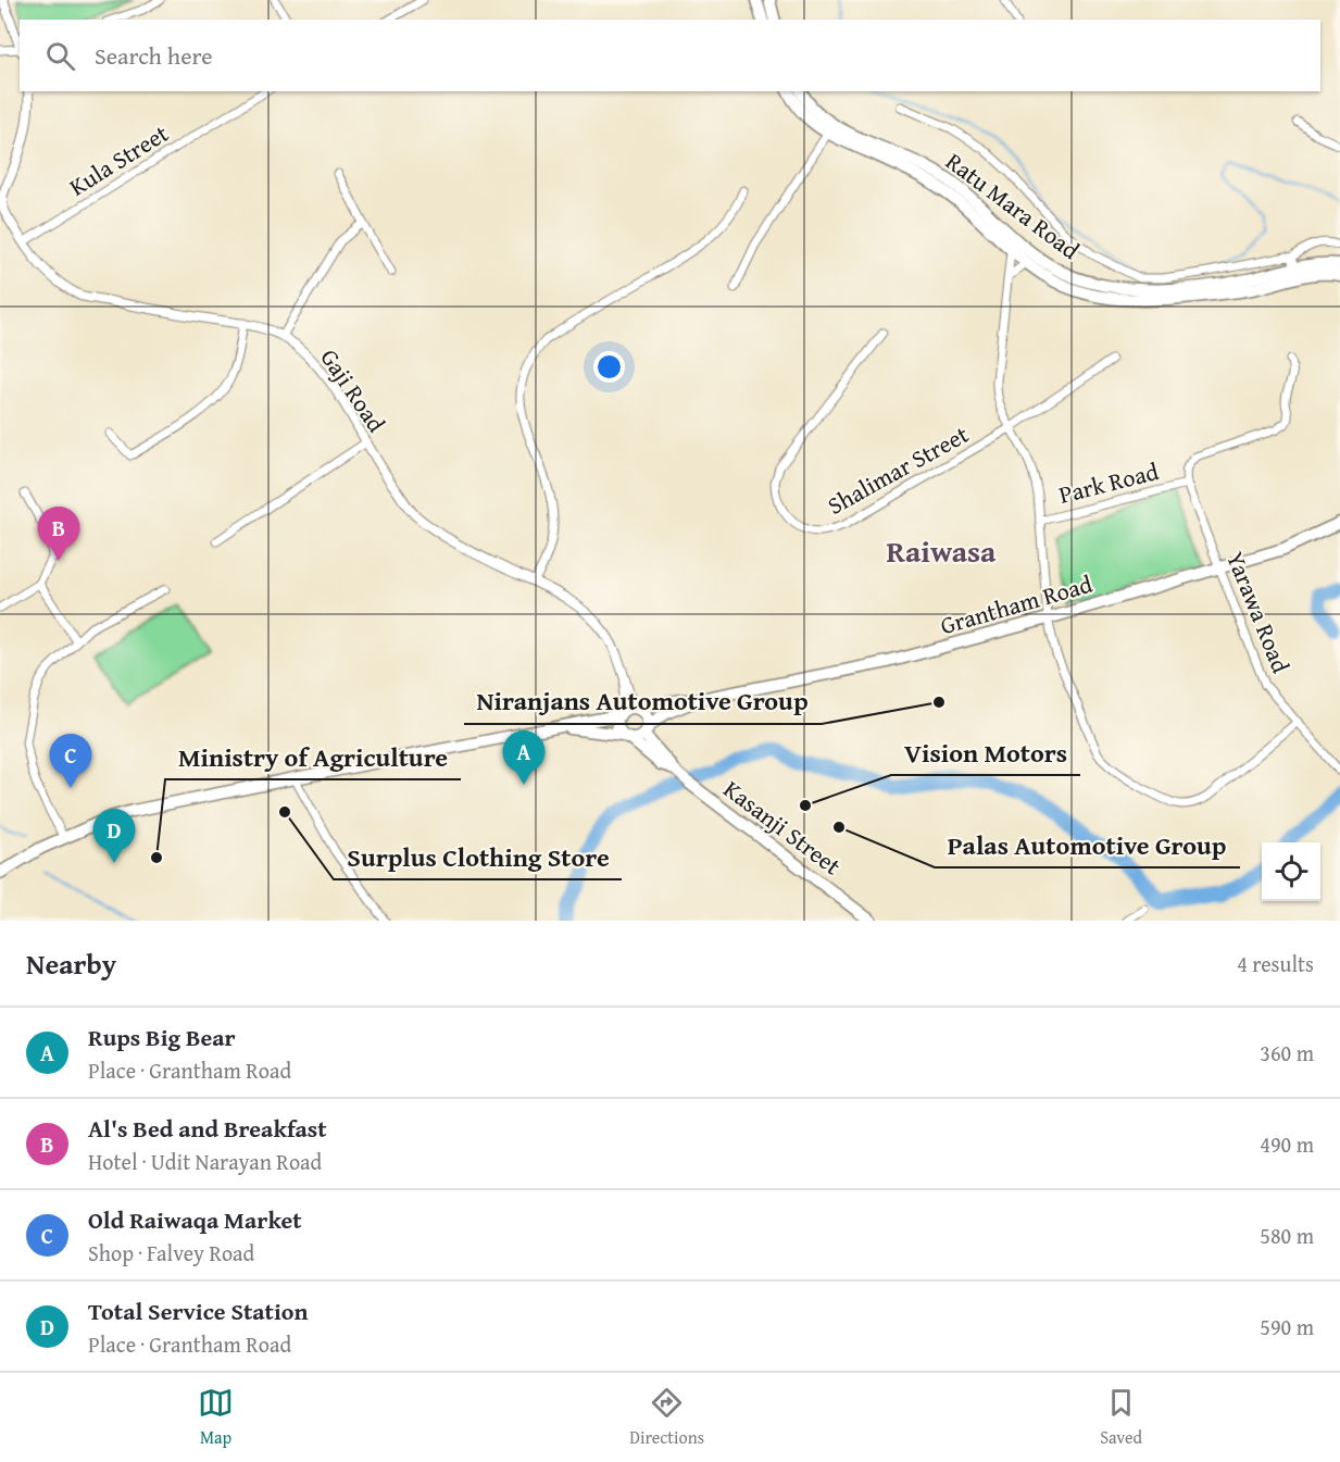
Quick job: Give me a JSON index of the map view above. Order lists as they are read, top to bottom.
{
  "streets": {
    "main road": ["Ratu Mara Road", "Grantham Road", "Kasanji Street"],
    "street": [
      "Kula Street",
      "Gaji Road",
      "Shalimar Street",
      "Park Road",
      "Yarawa Road"
    ]
  },
  "crossings": [
    ["Kula Street", "Gaji Road"],
    ["Gaji Road", "Grantham Road"],
    ["Gaji Road", "Kasanji Street"],
    ["Park Road", "Yarawa Road"],
    ["Grantham Road", "Yarawa Road"],
    ["Grantham Road", "Kasanji Street"]
  ],
  "districts": ["Raiwasa"],
  "places": [
    "Niranjans Automotive Group",
    "Vision Motors",
    "Surplus Clothing Store",
    "Palas Automotive Group",
    "Ministry of Agriculture"
  ],
  "page": {
    "search": "Search here",
    "pins": [
      "B",
      "A",
      "C",
      "D"
    ],
    "heading": ["Nearby", "4 results"],
    "list": [
      {
        "mark": "A",
        "name": "Rups Big Bear",
        "note": "Place · Grantham Road",
        "value": "360 m"
      },
      {
        "mark": "B",
        "name": "Al's Bed and Breakfast",
        "note": "Hotel · Udit Narayan Road",
        "value": "490 m"
      },
      {
        "mark": "C",
        "name": "Old Raiwaqa Market",
        "note": "Shop · Falvey Road",
        "value": "580 m"
      },
      {
        "mark": "D",
        "name": "Total Service Station",
        "note": "Place · Grantham Road",
        "value": "590 m"
      }
    ],
    "nav": ["Map", "Directions", "Saved"]
  }
}
